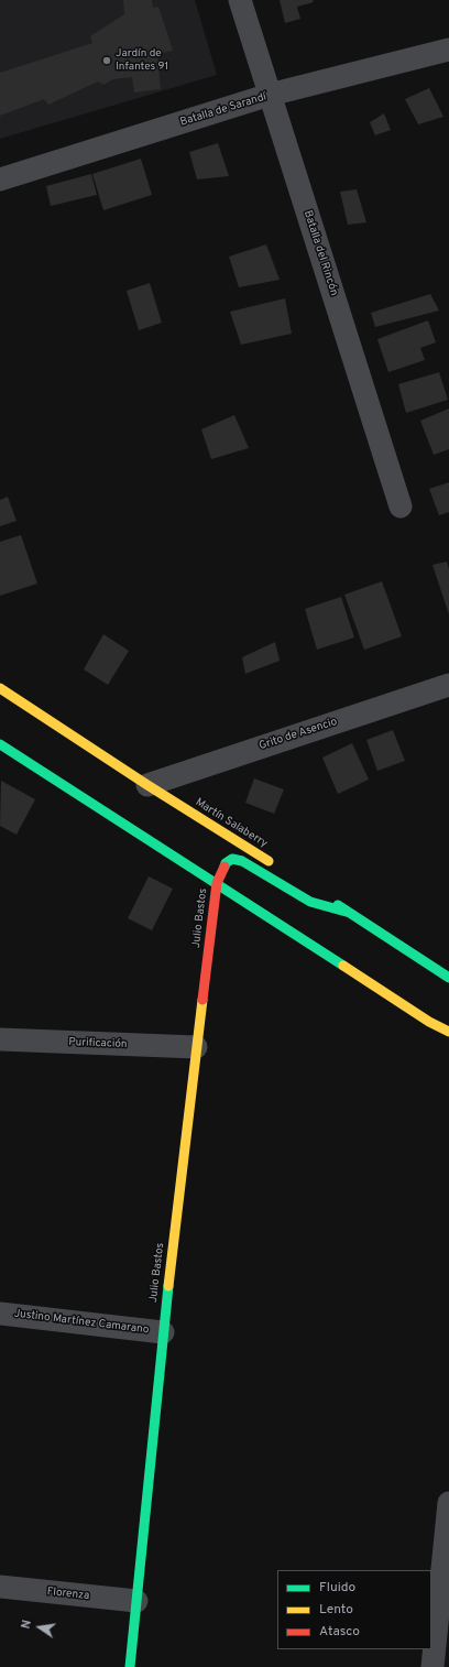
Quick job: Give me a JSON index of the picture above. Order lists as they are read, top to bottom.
{
  "streets": {
    "street": [
      "Batalla de Sarandí",
      "Batalla del Rincón",
      "Grito de Asencio",
      "Martín Salaberry",
      "Julio Bastos",
      "Purificación",
      "Justino Martínez Camarano",
      "Florenza"
    ]
  },
  "crossings": [
    ["Batalla de Sarandí", "Batalla del Rincón"],
    ["Grito de Asencio", "Martín Salaberry"],
    ["Julio Bastos", "Purificación"],
    ["Julio Bastos", "Justino Martínez Camarano"],
    ["Julio Bastos", "Florenza"]
  ],
  "places": ["Jardín de Infantes 91"],
  "legend": ["Fluido", "Lento", "Atasco"],
  "north": "left"
}
